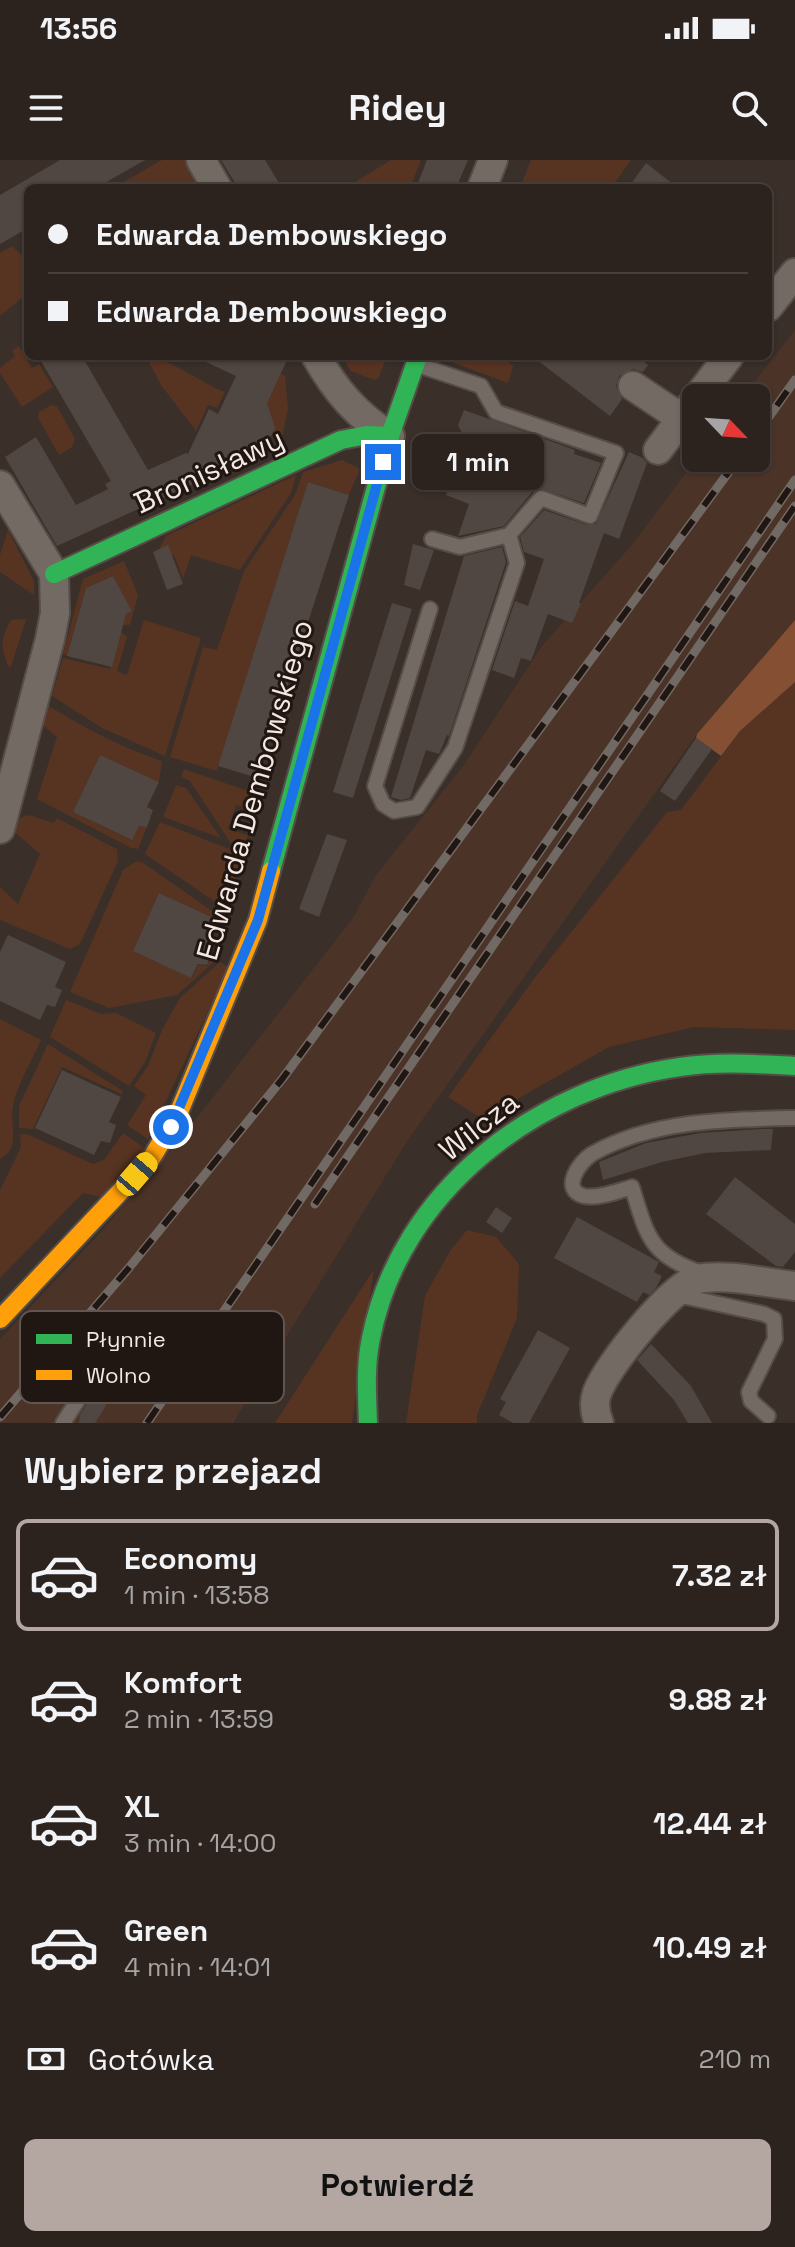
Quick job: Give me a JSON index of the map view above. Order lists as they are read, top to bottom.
{
  "streets": {
    "street": ["Bronisławy", "Edwarda Dembowskiego", "Wilcza"]
  },
  "crossings": [
    ["Bronisławy", "Edwarda Dembowskiego"]
  ],
  "legend": ["Płynnie", "Wolno"],
  "north": "bottom right",
  "page": {
    "status": "13:56",
    "header": "Ridey",
    "banner": ["Edwarda Dembowskiego", "Edwarda Dembowskiego"],
    "bubble": "1 min",
    "heading": "Wybierz przejazd",
    "list": [
      {
        "name": "Economy",
        "note": "1 min · 13:58",
        "value": "7.32 zł"
      },
      {
        "name": "Komfort",
        "note": "2 min · 13:59",
        "value": "9.88 zł"
      },
      {
        "name": "XL",
        "note": "3 min · 14:00",
        "value": "12.44 zł"
      },
      {
        "name": "Green",
        "note": "4 min · 14:01",
        "value": "10.49 zł"
      }
    ],
    "pay": ["Gotówka", "210 m"],
    "buttons": "Potwierdź"
  }
}
